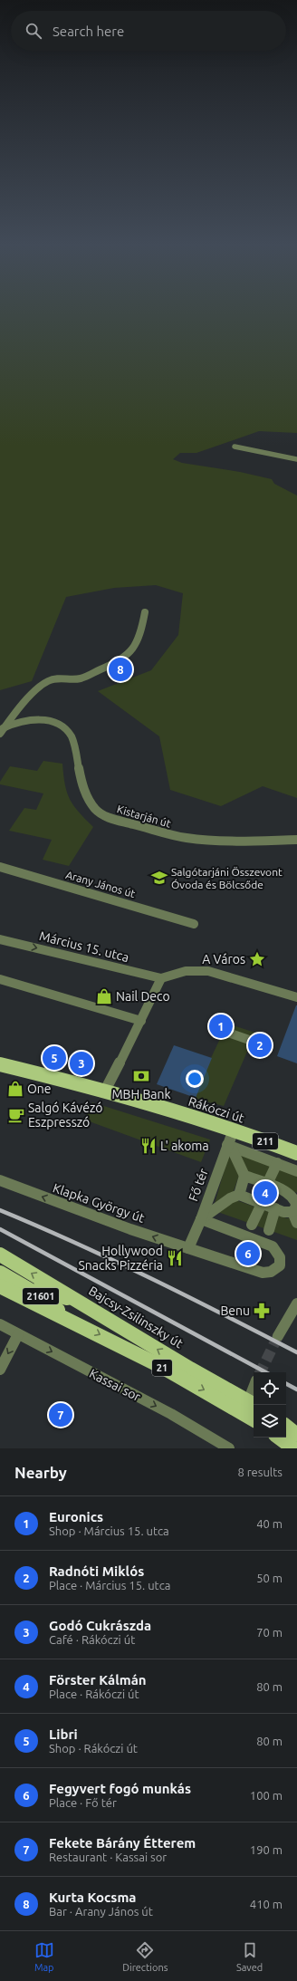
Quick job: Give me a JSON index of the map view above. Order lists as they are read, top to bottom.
{
  "streets": {
    "main road": [
      "Rákóczi út",
      "211",
      "21601",
      "Bajcsy-Zsilinszky út",
      "21"
    ],
    "street": [
      "Kistarján út",
      "Arany János út",
      "Március 15. utca",
      "Fő tér",
      "Klapka György út",
      "Kassai sor"
    ]
  },
  "crossings": [
    ["Rákóczi út", "Fő tér"],
    ["Fő tér", "Klapka György út"],
    ["21601", "Bajcsy-Zsilinszky út"],
    ["21601", "21"]
  ],
  "one_way": ["Klapka György út", "Kassai sor"],
  "places": {
    "school or university": ["Salgótarjáni Összevont Óvoda és Bölcsőde"],
    "place": ["A Város"],
    "shop": ["Nail Deco", "One"],
    "bank": ["MBH Bank"],
    "cafe": ["Salgó Kávézó Eszpresszó"],
    "restaurant": ["L' akoma", "Hollywood Snacks Pizzéria"],
    "pharmacy": ["Benu"]
  },
  "page": {
    "search": "Search here",
    "pins": [
      "8",
      "1",
      "2",
      "5",
      "3",
      "4",
      "6",
      "7"
    ],
    "heading": ["Nearby", "8 results"],
    "list": [
      {
        "mark": "1",
        "name": "Euronics",
        "note": "Shop · Március 15. utca",
        "value": "40 m"
      },
      {
        "mark": "2",
        "name": "Radnóti Miklós",
        "note": "Place · Március 15. utca",
        "value": "50 m"
      },
      {
        "mark": "3",
        "name": "Godó Cukrászda",
        "note": "Café · Rákóczi út",
        "value": "70 m"
      },
      {
        "mark": "4",
        "name": "Förster Kálmán",
        "note": "Place · Rákóczi út",
        "value": "80 m"
      },
      {
        "mark": "5",
        "name": "Libri",
        "note": "Shop · Rákóczi út",
        "value": "80 m"
      },
      {
        "mark": "6",
        "name": "Fegyvert fogó munkás",
        "note": "Place · Fő tér",
        "value": "100 m"
      },
      {
        "mark": "7",
        "name": "Fekete Bárány Étterem",
        "note": "Restaurant · Kassai sor",
        "value": "190 m"
      },
      {
        "mark": "8",
        "name": "Kurta Kocsma",
        "note": "Bar · Arany János út",
        "value": "410 m"
      }
    ],
    "nav": ["Map", "Directions", "Saved"]
  }
}
